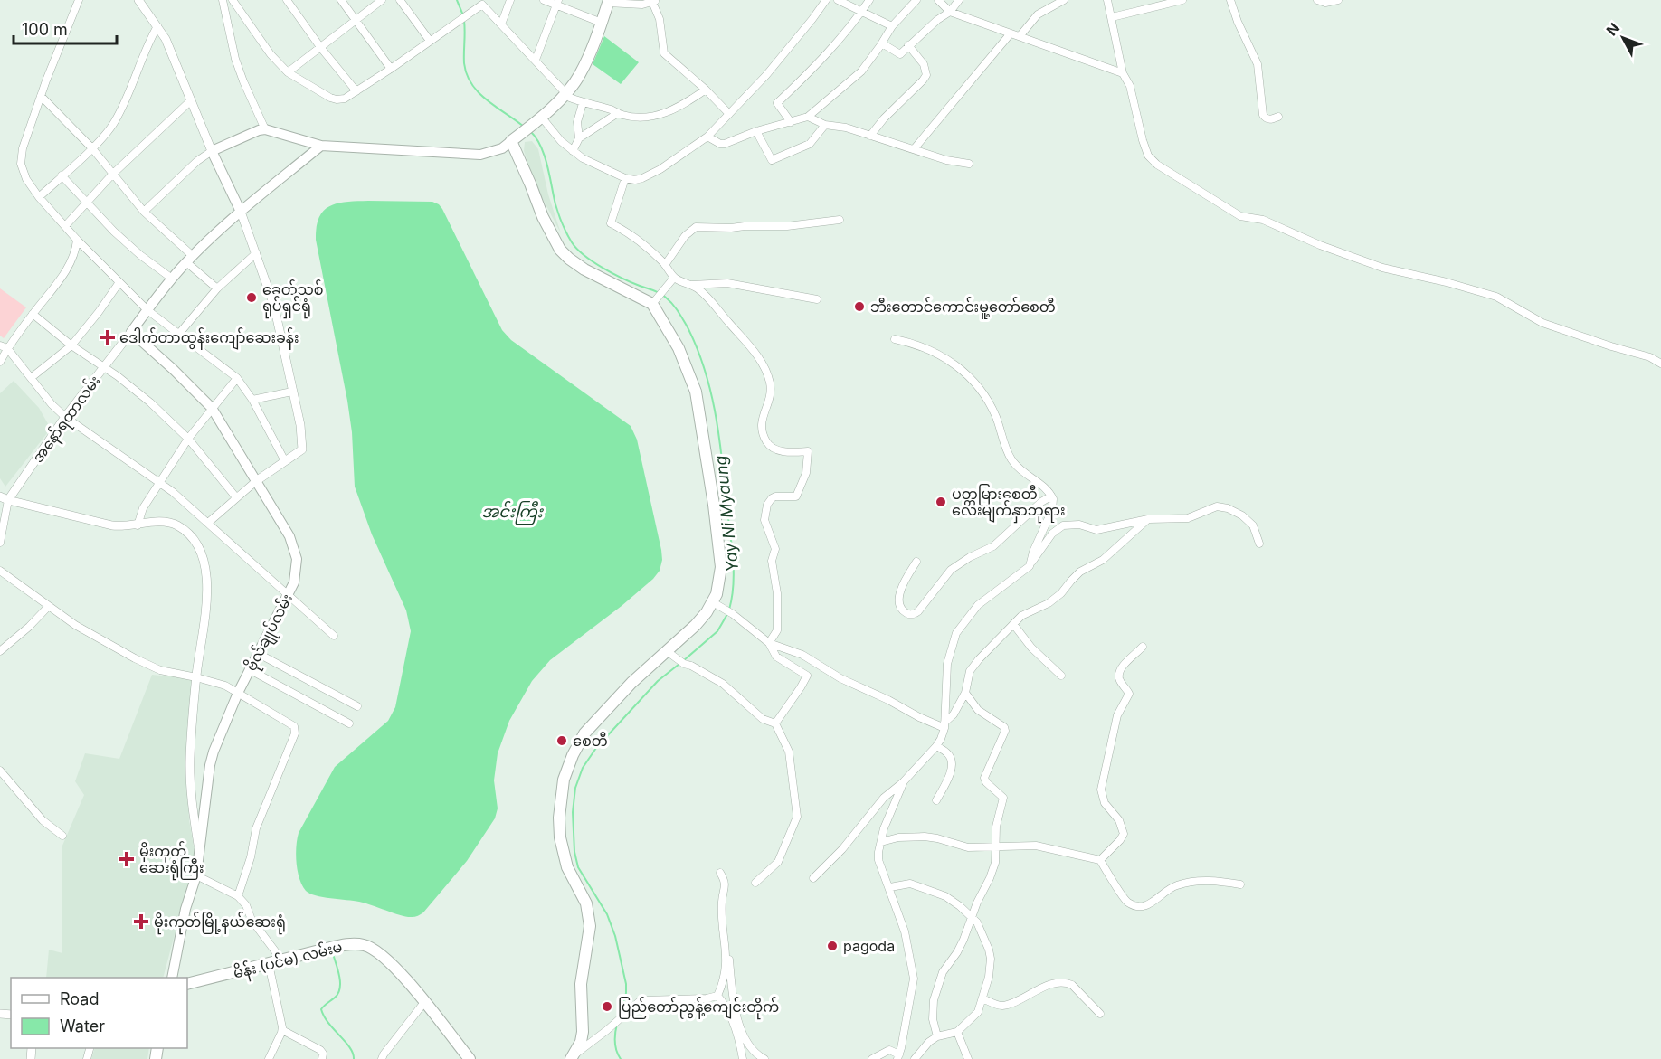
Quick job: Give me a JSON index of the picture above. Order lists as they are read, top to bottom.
{
  "streets": {
    "main road": ["ဗိုလ်‌ချုပ်‌လမ်း", "မိန်း (ပင်မ) လမ်းမ"],
    "street": ["အ‌နော်‌ရထာလမ်း"]
  },
  "crossings": [
    ["အ‌နော်‌ရထာလမ်း", "ဗိုလ်‌ချုပ်‌လမ်း"]
  ],
  "water": ["အင်းကြီး", "Yay Ni Myaung"],
  "places": {
    "other": [
      "ခေတ်သစ် ရုပ်‌ရှင်ရုံ",
      "ဘီးတောင်ကောင်းမူ့တော်စေတီ",
      "ပတ္တမြား‌စေတီ‌ လေးမျက်နှာဘုရား",
      "စေတီ",
      "pagoda",
      "ပြည်‌‌တော်ညွန့်ကျေင်းတိုက်"
    ],
    "health": ["ဒေါက်တာထွန်းကျော်ဆေးခန်း", "မိုးကုတ်‌ ‌ဆေးရုံကြီး", "မိုးကုတ်မြို့နယ်ဆေးရုံ"]
  },
  "legend": ["Road", "Water"],
  "scale_bar": "100 m",
  "north": "top left"
}
